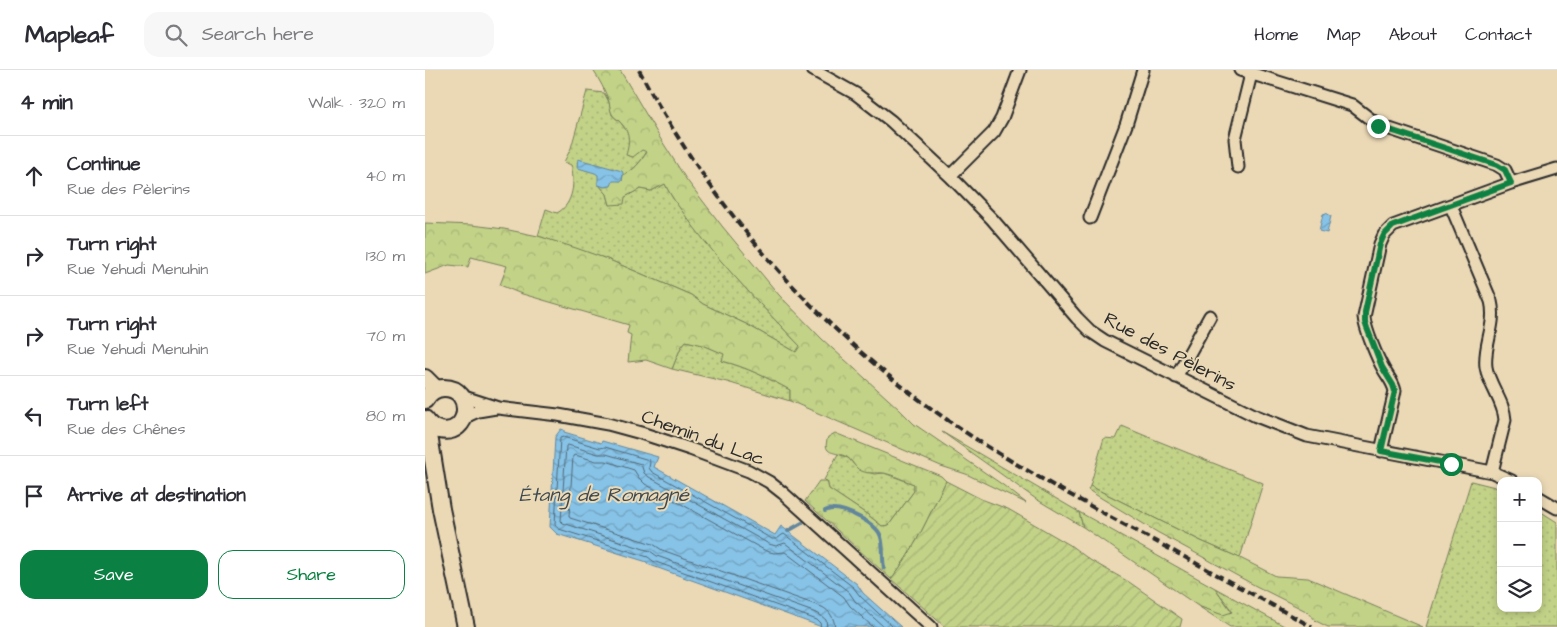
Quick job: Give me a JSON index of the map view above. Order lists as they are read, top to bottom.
{
  "streets": {
    "street": ["Rue des Pèlerins", "Chemin du Lac"]
  },
  "water": ["Étang de Romagné"],
  "page": {
    "header": "Mapleaf",
    "search": "Search here",
    "nav": [
      "Home",
      "Map",
      "About",
      "Contact"
    ],
    "heading": ["4 min", "Walk · 320 m"],
    "list": [
      ["Continue", "Rue des Pèlerins", "40 m"],
      ["Turn right", "Rue Yehudi Menuhin", "130 m"],
      ["Turn right", "Rue Yehudi Menuhin", "70 m"],
      ["Turn left", "Rue des Chênes", "80 m"],
      "Arrive at destination"
    ],
    "map_buttons": ["+", "−"],
    "buttons": ["Save", "Share"]
  }
}
